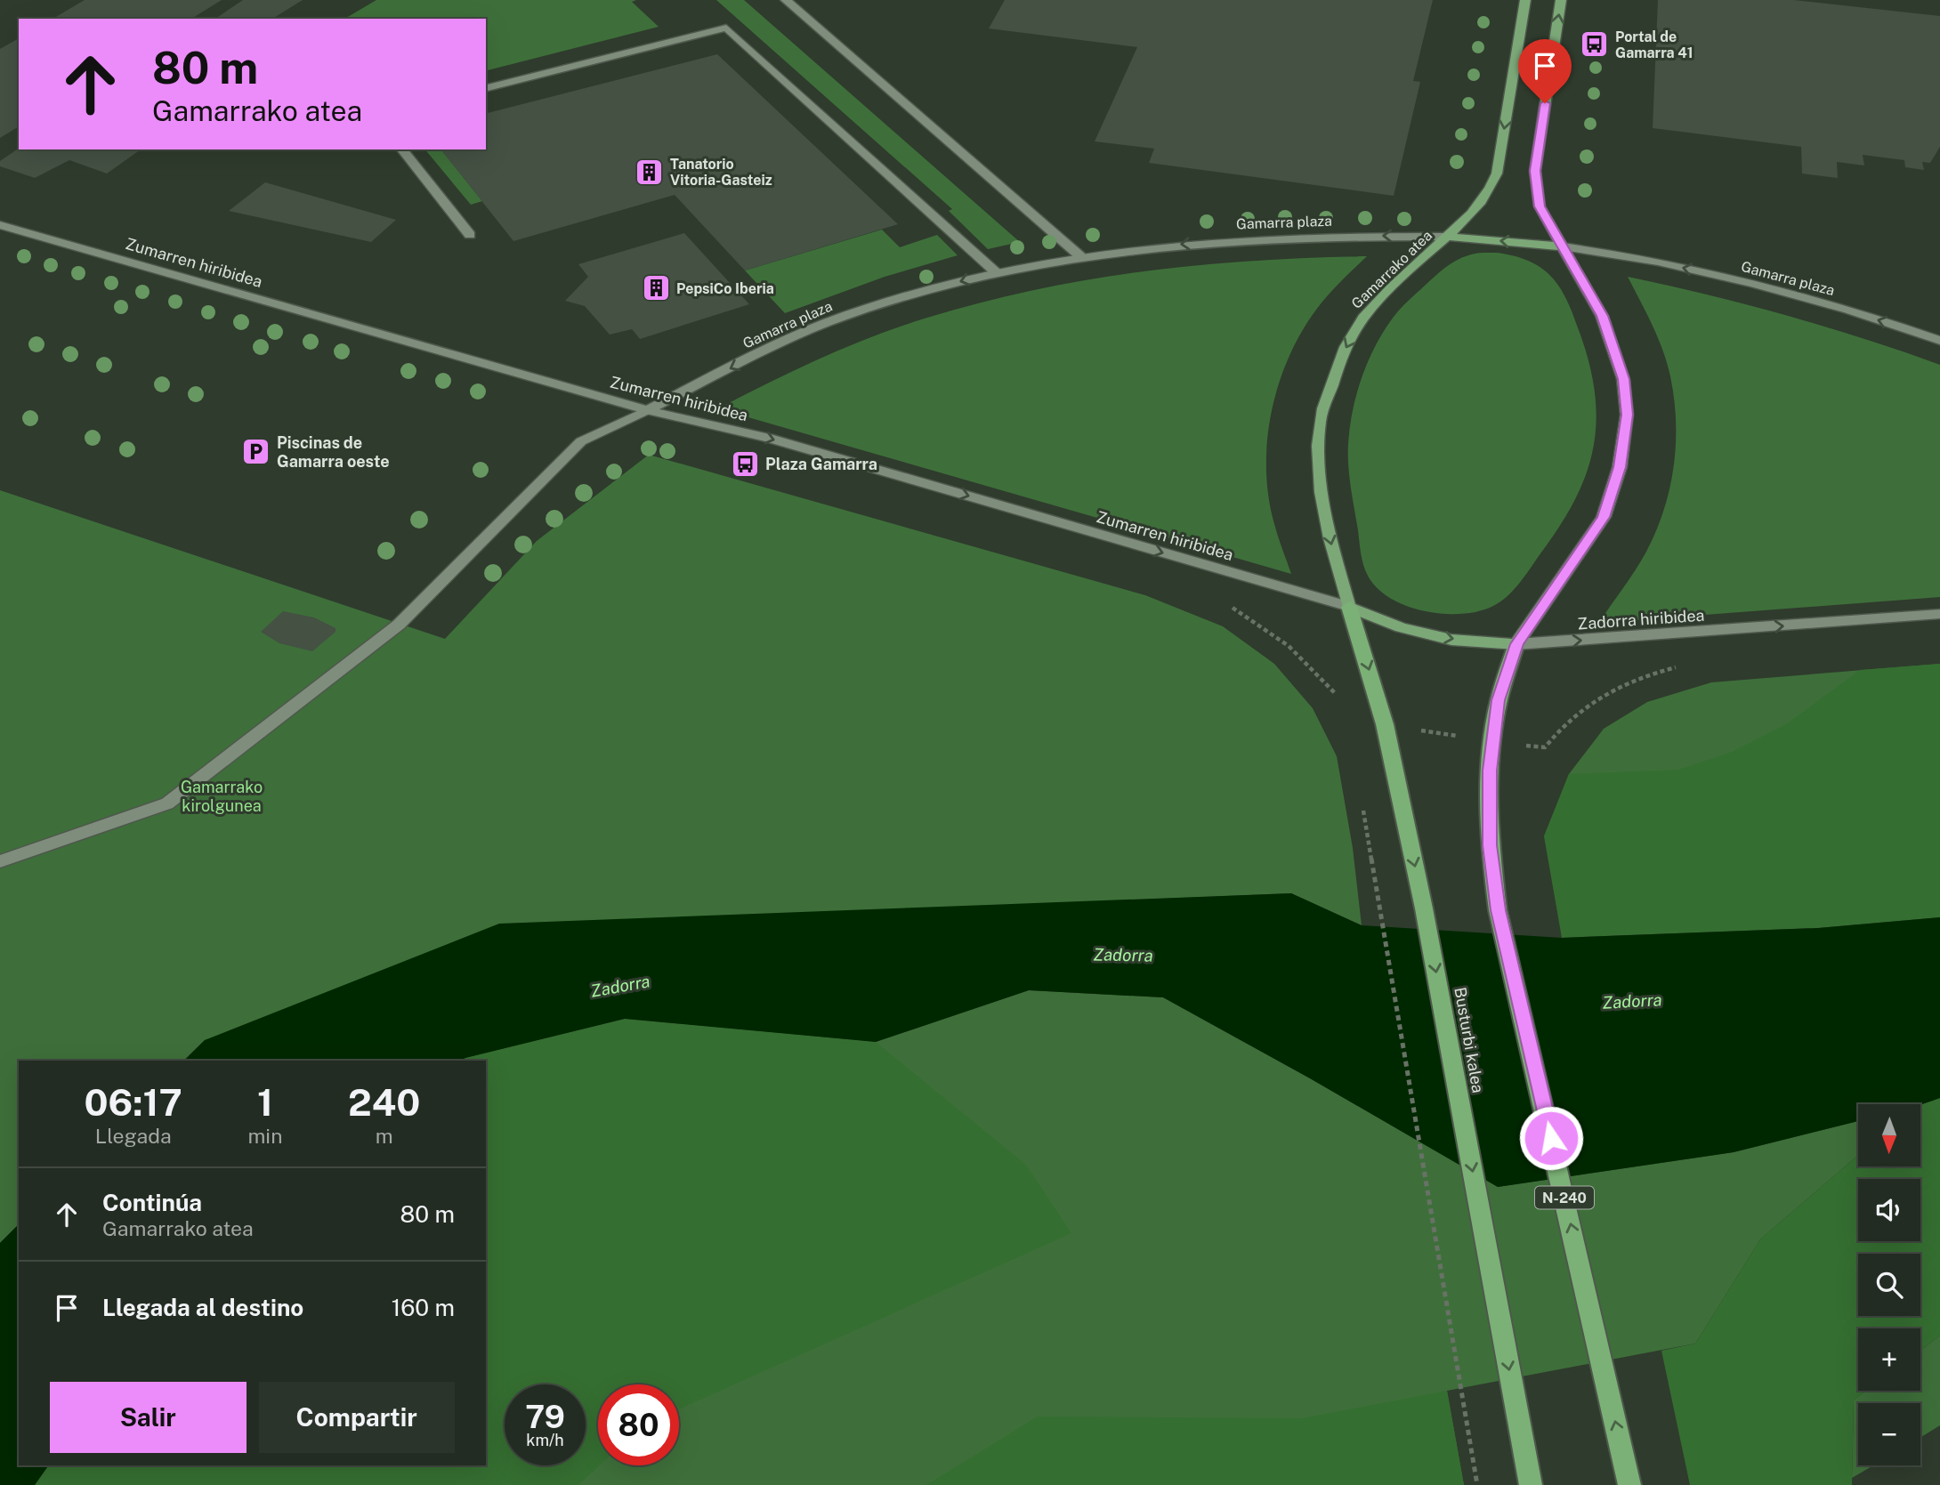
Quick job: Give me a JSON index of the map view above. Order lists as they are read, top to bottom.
{
  "streets": {
    "highway": ["Busturbi kalea", "N-240"],
    "main road": ["Gamarra plaza", "Gamarrako atea", "Zadorra hiribidea"],
    "street": ["Zumarren hiribidea"]
  },
  "crossings": [
    ["Gamarra plaza", "Zumarren hiribidea"],
    ["Gamarra plaza", "Gamarrako atea"],
    ["Zumarren hiribidea", "Gamarrako atea"],
    ["Zumarren hiribidea", "Zadorra hiribidea"],
    ["Zumarren hiribidea", "Busturbi kalea"],
    ["Gamarrako atea", "Zadorra hiribidea"],
    ["Gamarrako atea", "Busturbi kalea"],
    ["Zadorra hiribidea", "Busturbi kalea"],
    ["Zadorra hiribidea", "N-240"]
  ],
  "one_way": ["Gamarra plaza", "Zumarren hiribidea", "Zadorra hiribidea"],
  "water": ["Zadorra"],
  "parks": ["Gamarrako kirolgunea"],
  "places": {
    "bus stop": ["Portal de Gamarra 41", "Plaza Gamarra"],
    "building": ["Tanatorio Vitoria-Gasteiz", "PepsiCo Iberia"],
    "parking": ["Piscinas de Gamarra oeste"]
  },
  "north": "bottom",
  "page": {
    "turn": ["80 m", "Gamarrako atea"],
    "eta": [
      "06:17",
      "Llegada",
      "1",
      "min",
      "240",
      "m"
    ],
    "map_buttons": ["+", "−"],
    "list": [
      {
        "name": "Continúa",
        "note": "Gamarrako atea",
        "value": "80 m"
      },
      {
        "name": "Llegada al destino",
        "value": "160 m"
      }
    ],
    "buttons": ["Salir", "Compartir"],
    "speed": "79 km/h",
    "limit": "80"
  }
}
